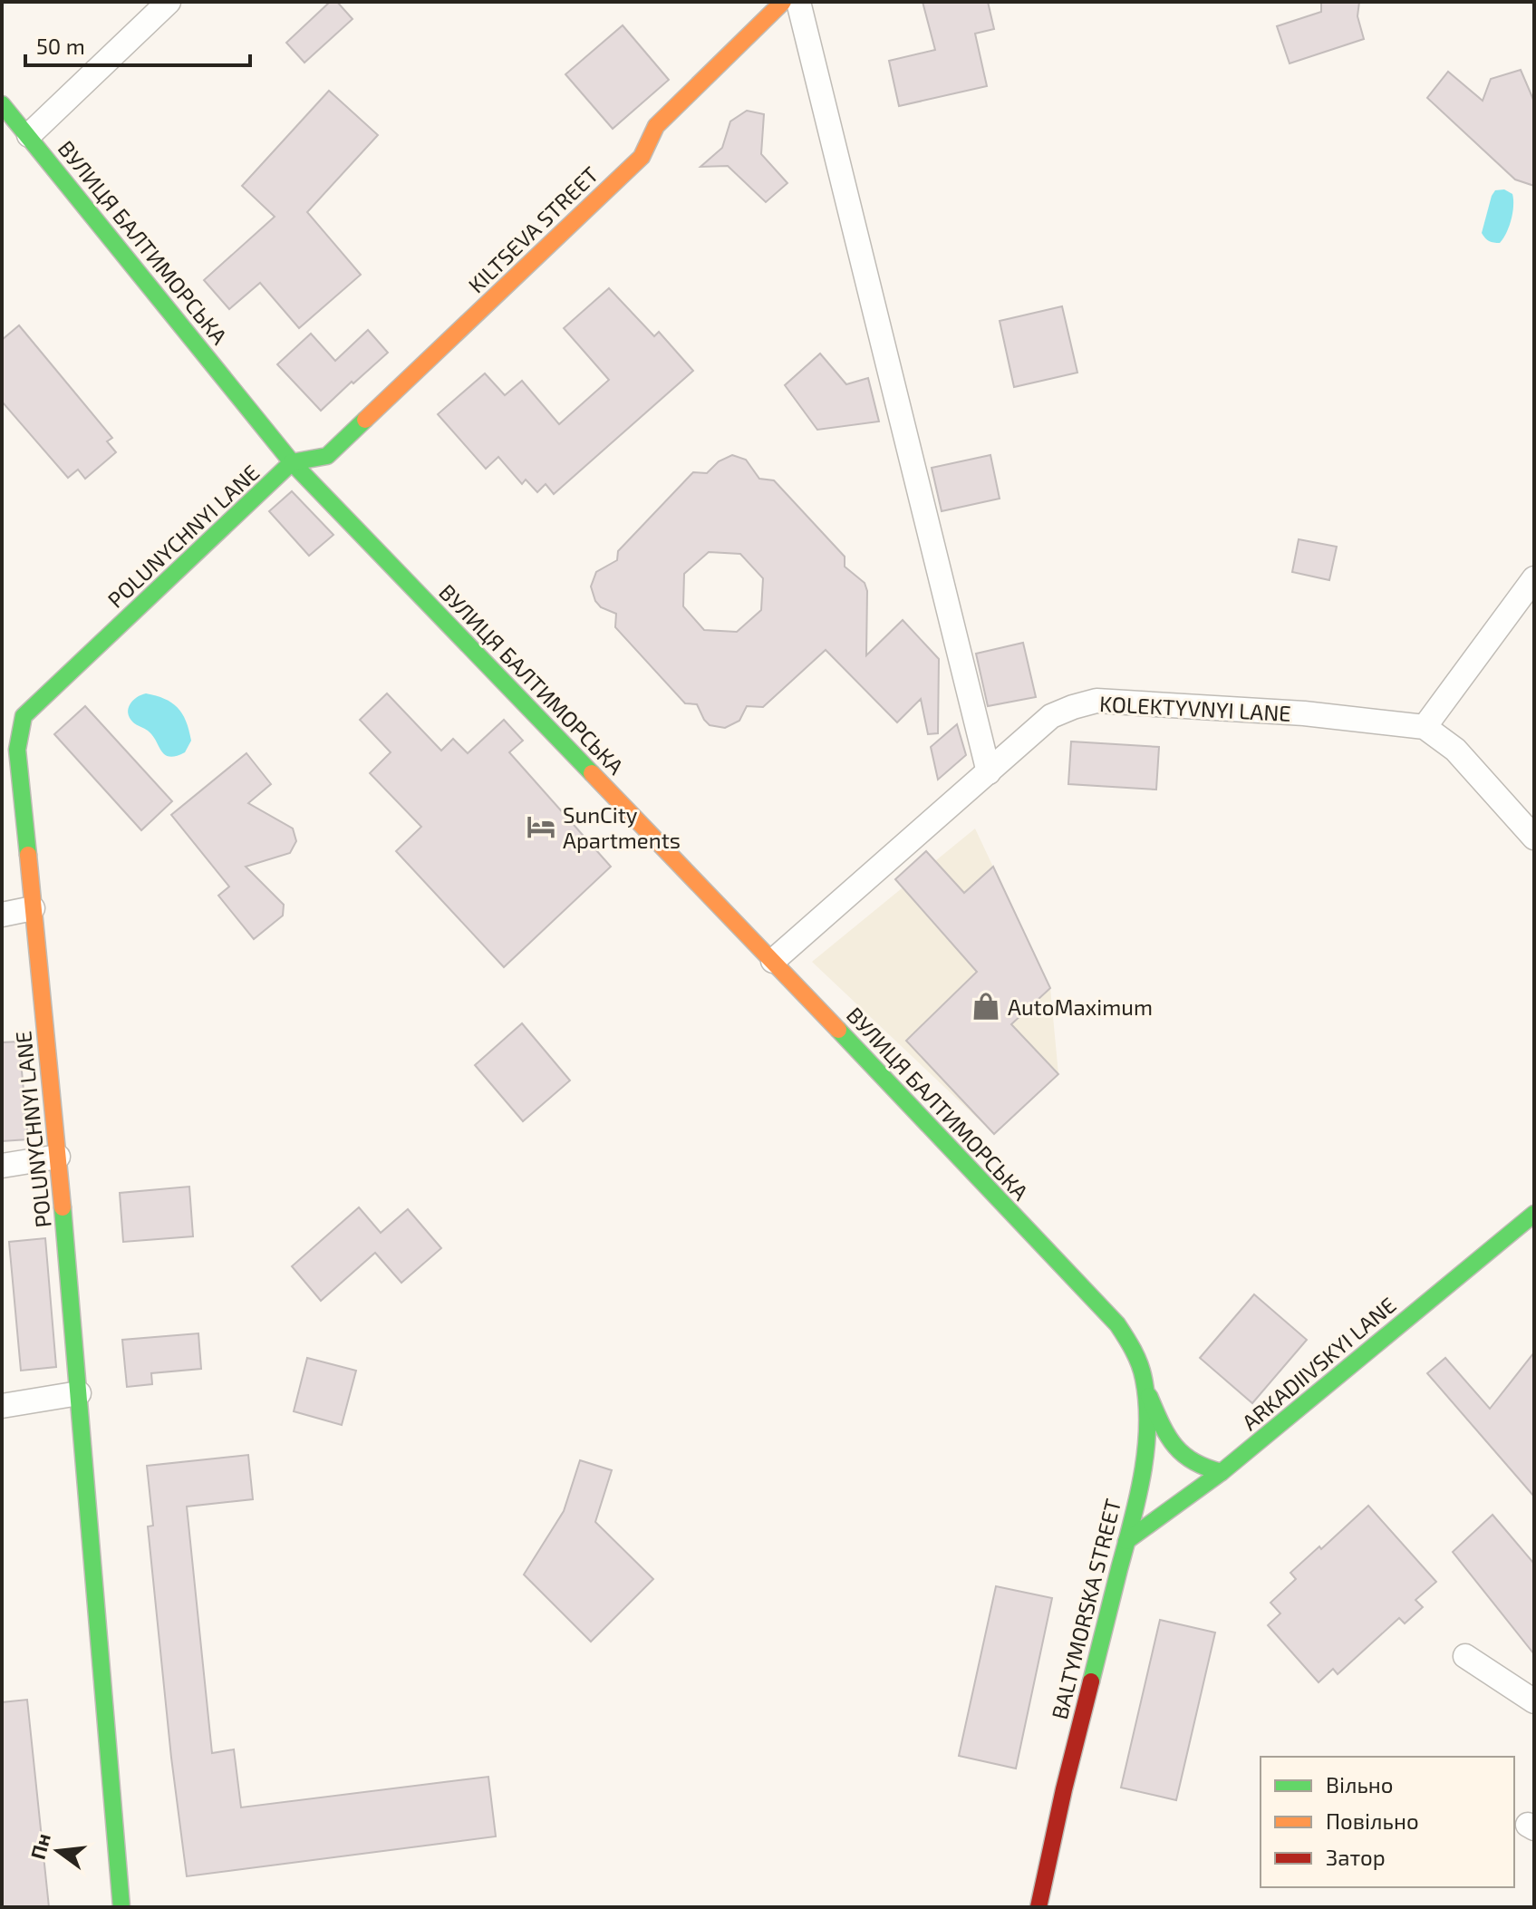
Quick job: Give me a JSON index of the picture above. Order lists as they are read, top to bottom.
{
  "streets": {
    "street": [
      "KILTSEVA STREET",
      "ВУЛИЦЯ БАЛТИМОРСЬКА",
      "POLUNYCHNYI LANE",
      "KOLEKTYVNYI LANE",
      "ARKADIIVSKYI LANE",
      "BALTYMORSKA STREET"
    ]
  },
  "crossings": [
    ["KILTSEVA STREET", "ВУЛИЦЯ БАЛТИМОРСЬКА"],
    ["KILTSEVA STREET", "POLUNYCHNYI LANE"],
    ["ВУЛИЦЯ БАЛТИМОРСЬКА", "POLUNYCHNYI LANE"],
    ["ВУЛИЦЯ БАЛТИМОРСЬКА", "KOLEKTYVNYI LANE"],
    ["ВУЛИЦЯ БАЛТИМОРСЬКА", "BALTYMORSKA STREET"],
    ["KOLEKTYVNYI LANE", "BALTYMORSKA STREET"],
    ["ARKADIIVSKYI LANE", "BALTYMORSKA STREET"]
  ],
  "places": {
    "hotel": ["SunCity Apartments"],
    "shop": ["AutoMaximum"]
  },
  "legend": ["Вільно", "Повільно", "Затор"],
  "scale_bar": "50 m",
  "north": "left"
}
